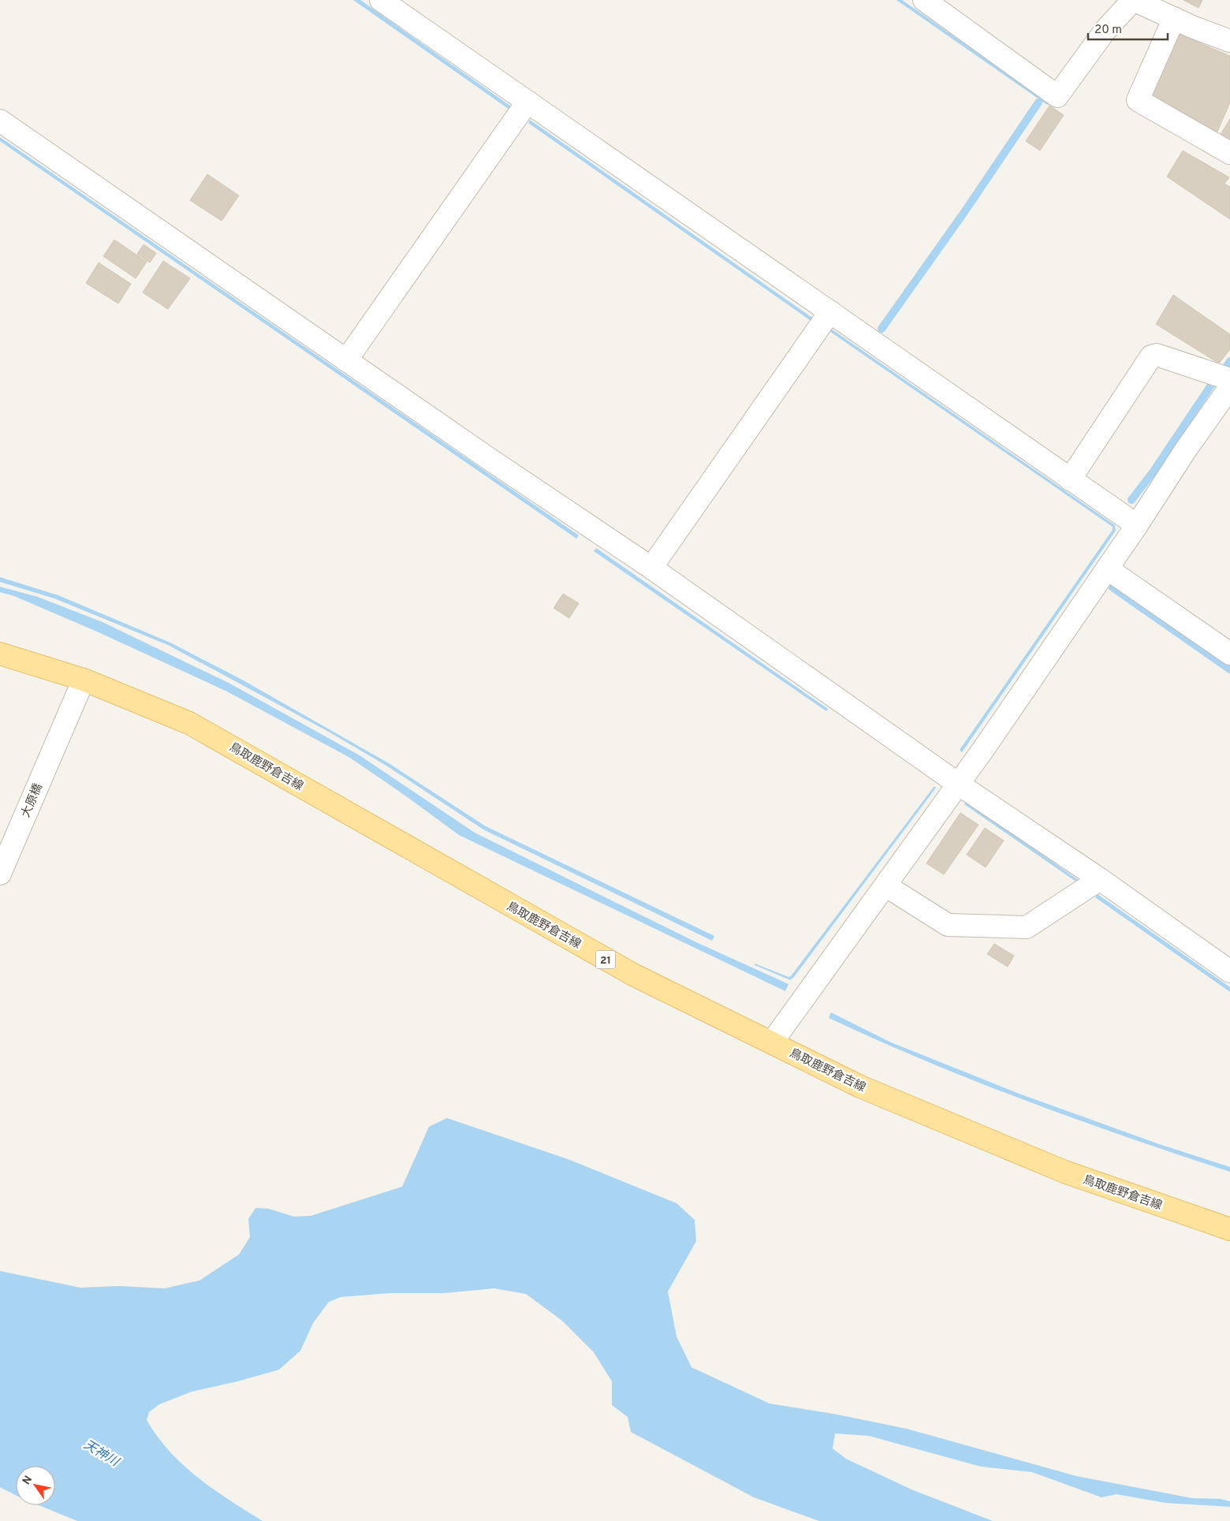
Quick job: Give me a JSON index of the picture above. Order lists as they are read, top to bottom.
{
  "streets": {
    "main road": ["鳥取鹿野倉吉線", "21"],
    "street": ["大原橋"]
  },
  "crossings": [
    ["鳥取鹿野倉吉線", "大原橋"]
  ],
  "water": ["天神川"],
  "scale_bar": "20 m",
  "north": "top left"
}
